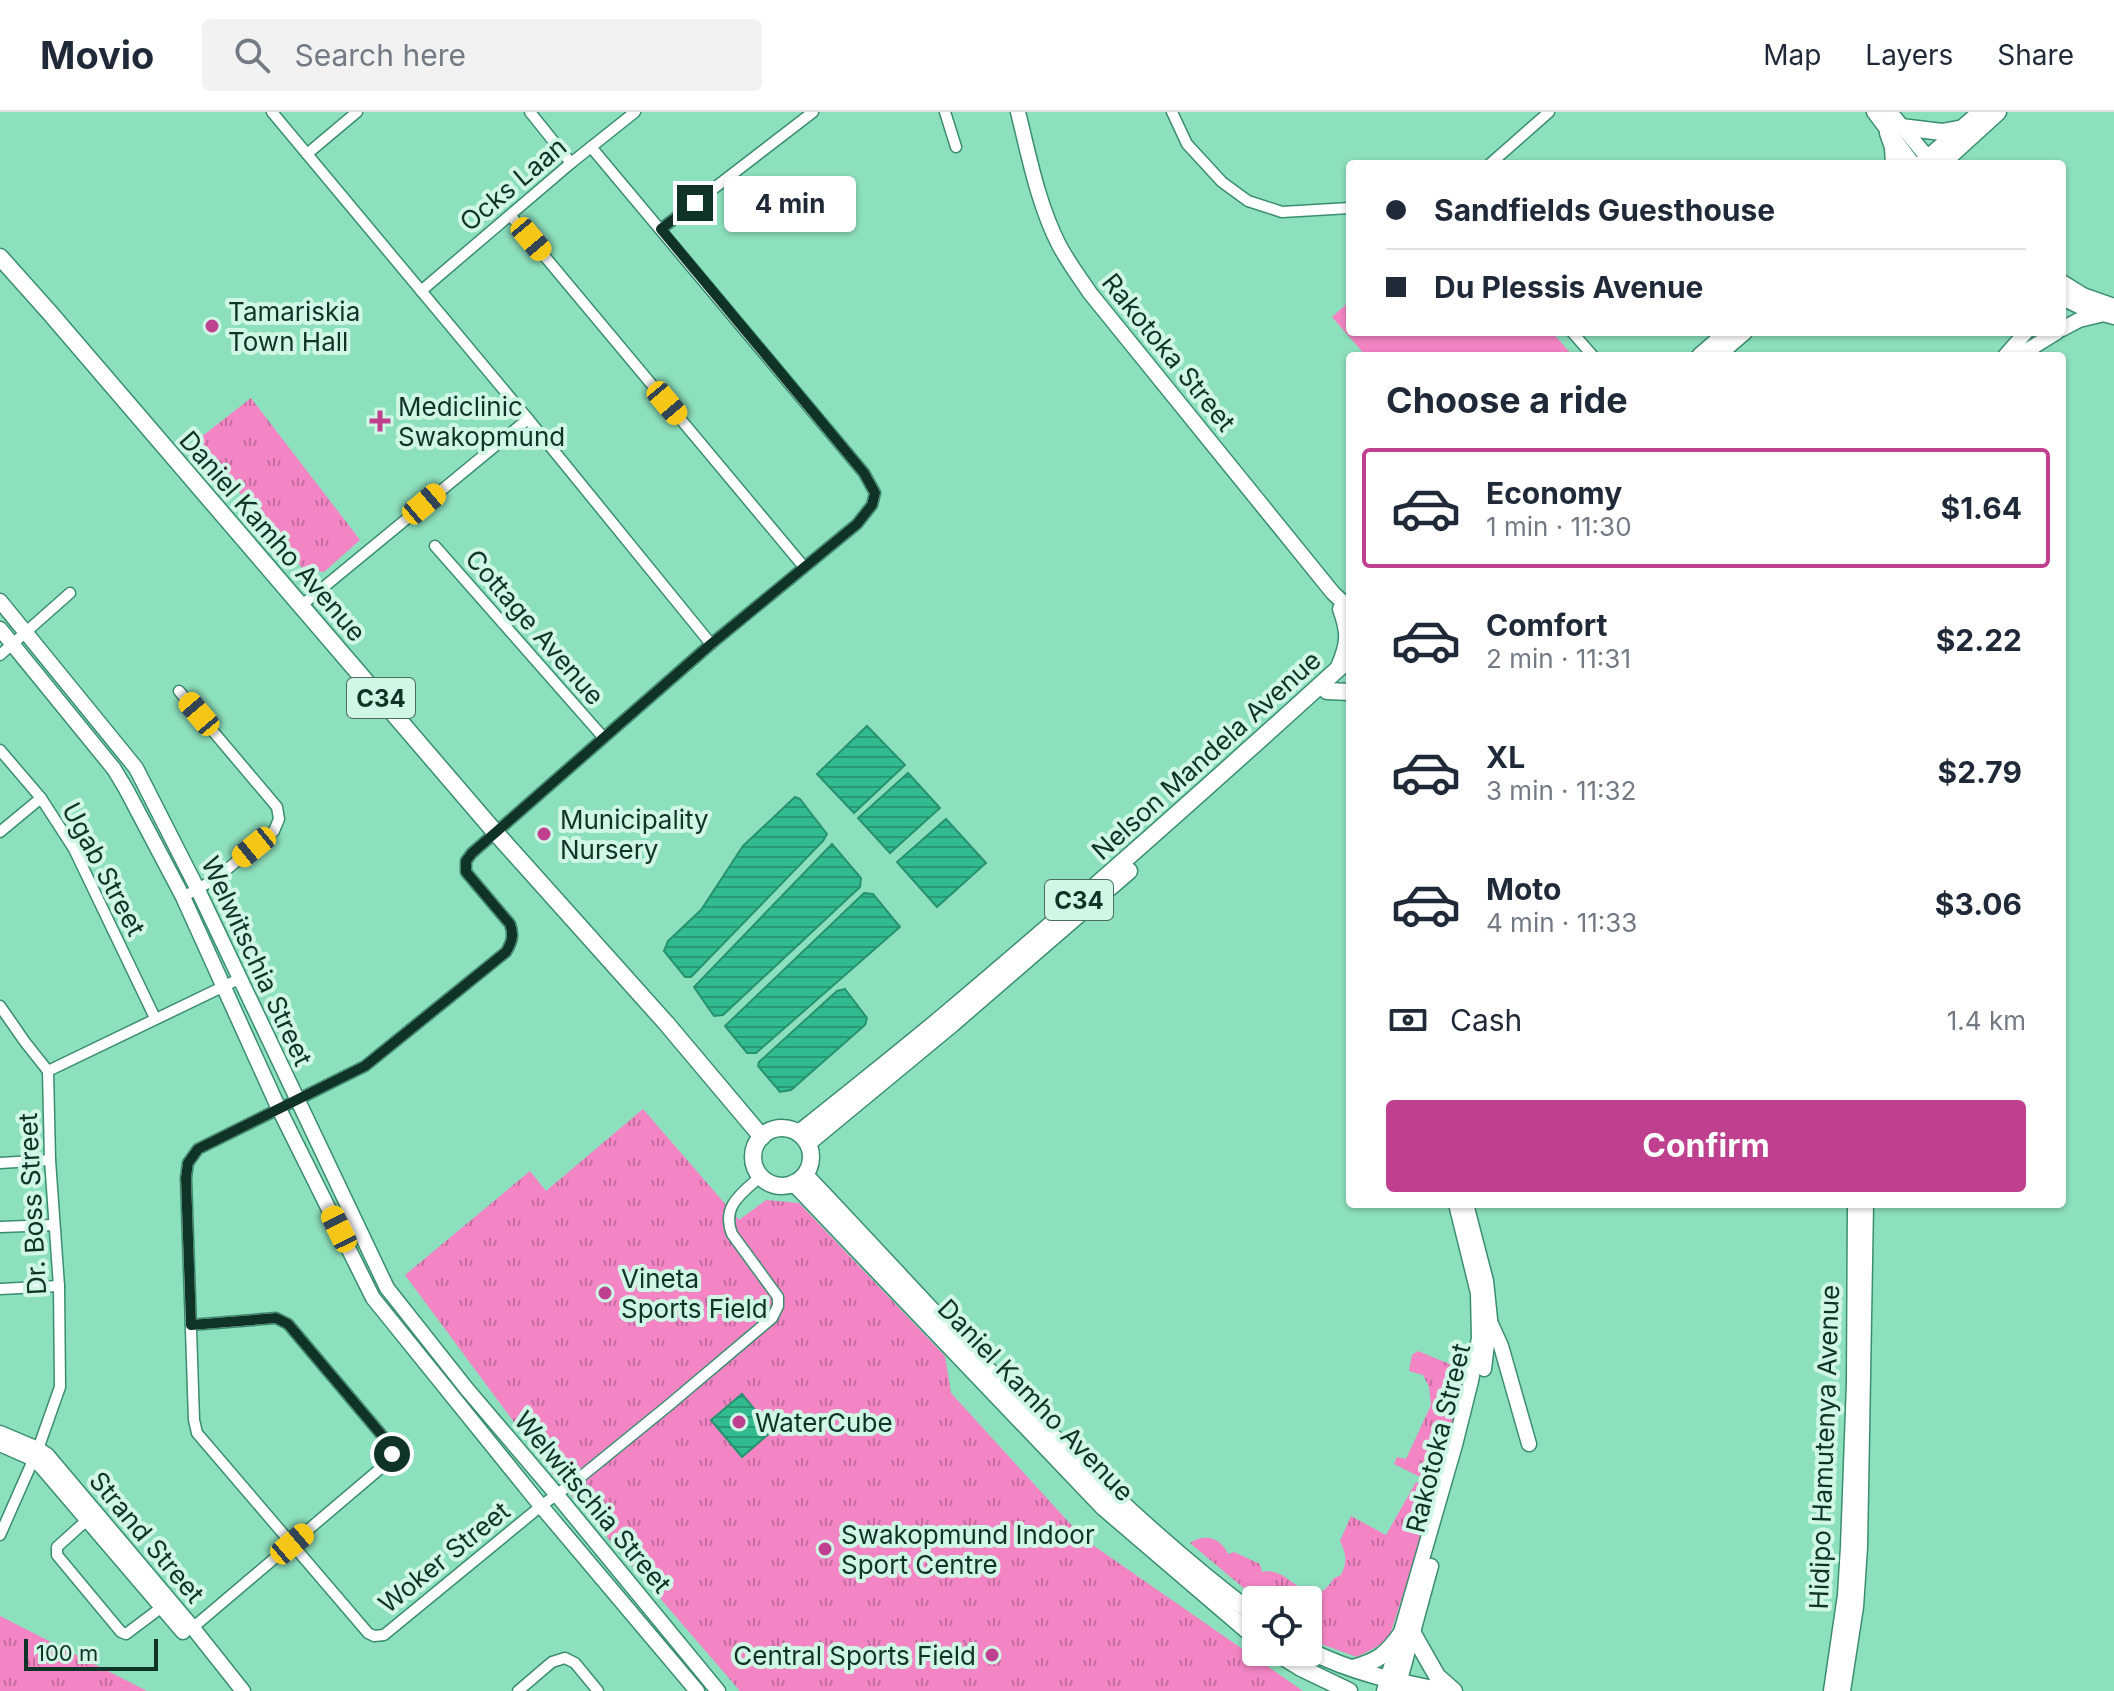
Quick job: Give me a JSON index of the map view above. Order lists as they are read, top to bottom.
{
  "streets": {
    "main road": ["Daniel Kamho Avenue", "C34", "Nelson Mandela Avenue"],
    "street": [
      "Ocks Laan",
      "Rakotoka Street",
      "Cottage Avenue",
      "Ugab Street",
      "Welwitschia Street",
      "Dr. Boss Street",
      "Hidipo Hamutenya Avenue",
      "Strand Street",
      "Woker Street"
    ]
  },
  "crossings": [
    ["Daniel Kamho Avenue", "Nelson Mandela Avenue"],
    ["Daniel Kamho Avenue", "Woker Street"],
    ["Nelson Mandela Avenue", "Woker Street"],
    ["Welwitschia Street", "Woker Street"],
    ["Dr. Boss Street", "Strand Street"]
  ],
  "places": {
    "other": [
      "Tamariskia Town Hall",
      "Municipality Nursery",
      "Vineta Sports Field",
      "WaterCube",
      "Swakopmund Indoor Sport Centre",
      "Central Sports Field"
    ],
    "health": ["Mediclinic Swakopmund"]
  },
  "scale_bar": "100 m",
  "page": {
    "header": "Movio",
    "search": "Search here",
    "nav": ["Map", "Layers", "Share"],
    "banner": ["Sandfields Guesthouse", "Du Plessis Avenue"],
    "bubble": "4 min",
    "heading": "Choose a ride",
    "list": [
      {
        "name": "Economy",
        "note": "1 min · 11:30",
        "value": "$1.64"
      },
      {
        "name": "Comfort",
        "note": "2 min · 11:31",
        "value": "$2.22"
      },
      {
        "name": "XL",
        "note": "3 min · 11:32",
        "value": "$2.79"
      },
      {
        "name": "Moto",
        "note": "4 min · 11:33",
        "value": "$3.06"
      }
    ],
    "pay": ["Cash", "1.4 km"],
    "buttons": "Confirm",
    "scale": "100 m"
  }
}
